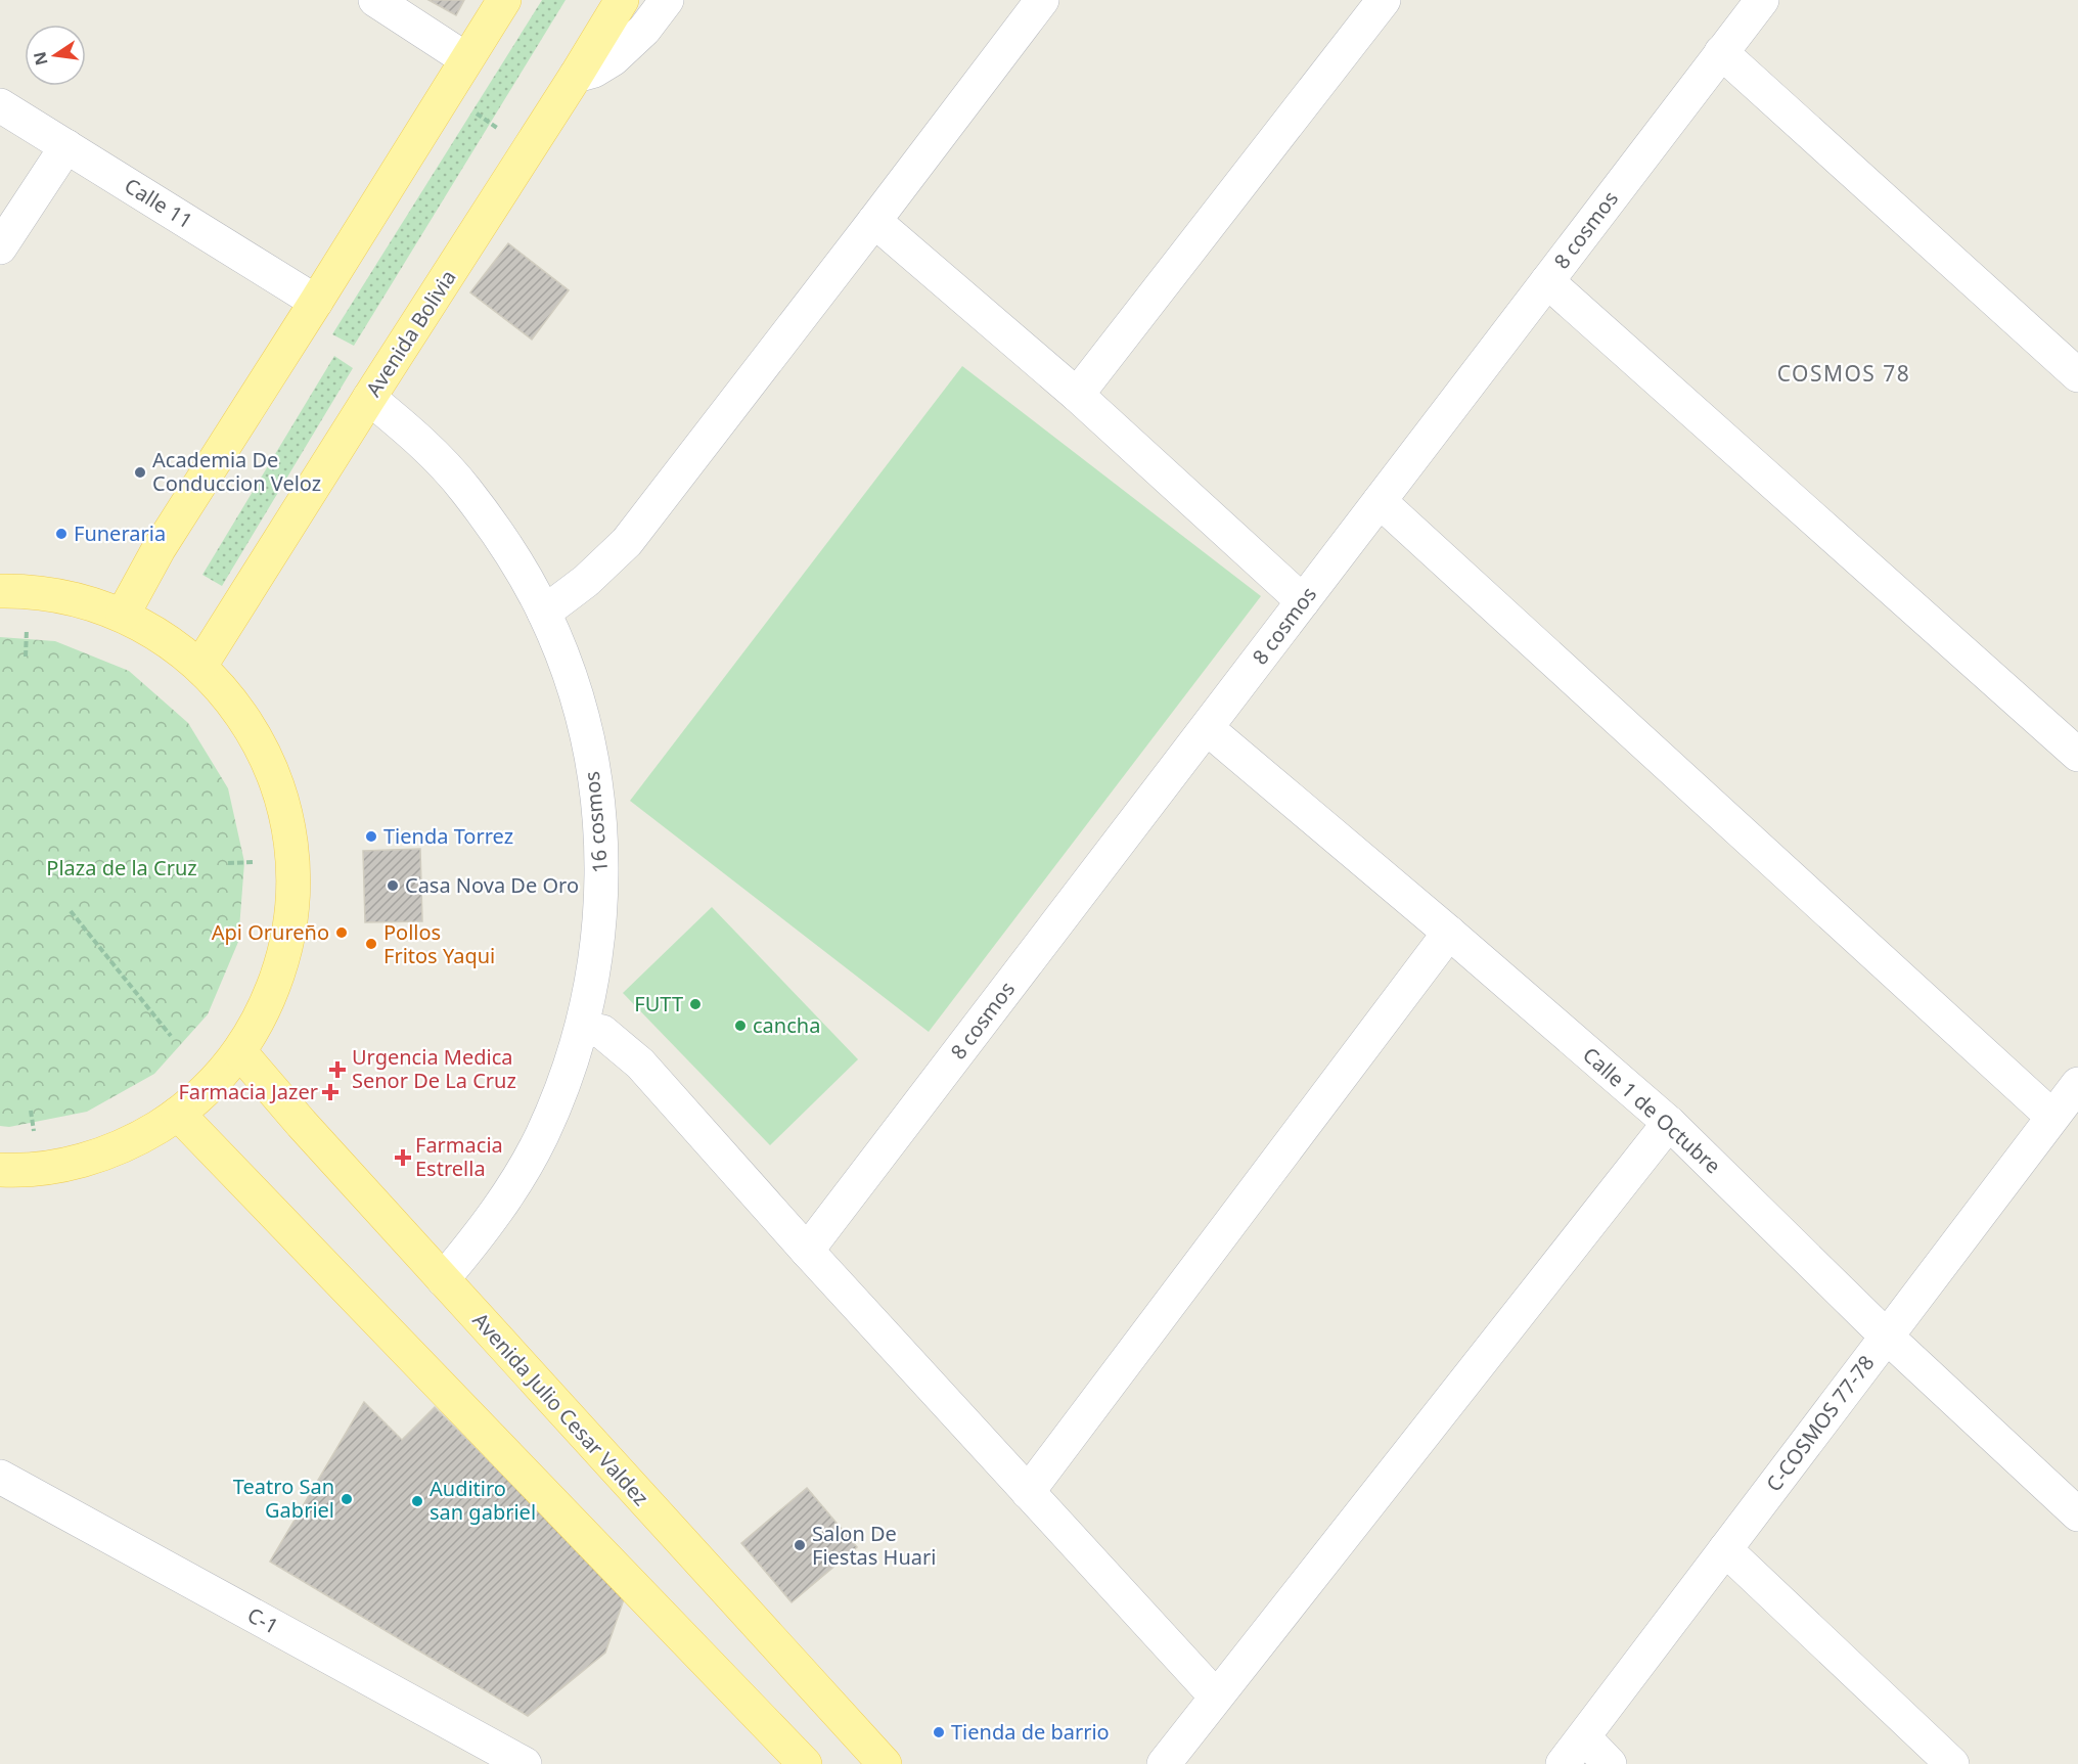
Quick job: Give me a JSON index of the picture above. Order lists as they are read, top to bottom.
{
  "streets": {
    "main road": ["Avenida Bolivia", "Avenida Julio Cesar Valdez"],
    "street": [
      "Calle 11",
      "8 cosmos",
      "16 cosmos",
      "Calle 1 de Octubre",
      "C-COSMOS 77-78",
      "C-1"
    ]
  },
  "crossings": [
    ["8 cosmos", "Calle 1 de Octubre"],
    ["Avenida Bolivia", "16 cosmos"],
    ["16 cosmos", "Avenida Julio Cesar Valdez"],
    ["Calle 1 de Octubre", "C-COSMOS 77-78"]
  ],
  "districts": ["COSMOS 78"],
  "parks": ["Plaza de la Cruz"],
  "places": {
    "other": [
      "Academia De Conduccion Veloz",
      "Funeraria",
      "Tienda Torrez",
      "Casa Nova De Oro",
      "Api Orureño",
      "Pollos Fritos Yaqui",
      "FUTT",
      "cancha",
      "Teatro San Gabriel",
      "Auditiro san gabriel",
      "Salon De Fiestas Huari",
      "Tienda de barrio"
    ],
    "health": ["Urgencia Medica Senor De La Cruz", "Farmacia Jazer", "Farmacia Estrella"]
  },
  "north": "left"
}
